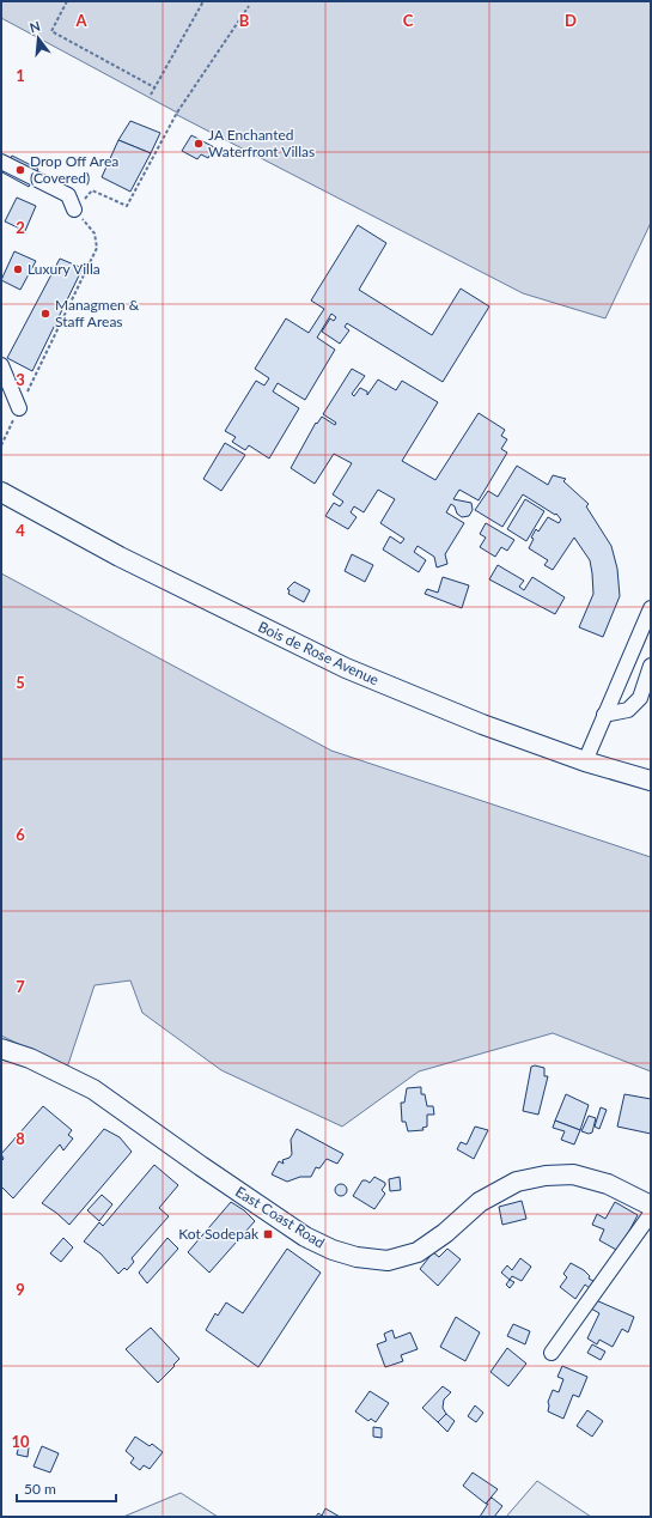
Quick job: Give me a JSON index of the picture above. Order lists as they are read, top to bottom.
{
  "streets": {
    "main road": ["Bois de Rose Avenue", "East Coast Road"]
  },
  "places": {
    "other": [
      "JA Enchanted Waterfront Villas",
      "Drop Off Area (Covered)",
      "Luxury Villa",
      "Managmen & Staff Areas"
    ],
    "transit": ["Kot Sodepak"]
  },
  "scale_bar": "50 m",
  "north": "top",
  "grid": {
    "columns": [
      "A",
      "B",
      "C",
      "D"
    ],
    "rows": [
      "1",
      "2",
      "3",
      "4",
      "5",
      "6",
      "7",
      "8",
      "9",
      "10"
    ]
  }
}
